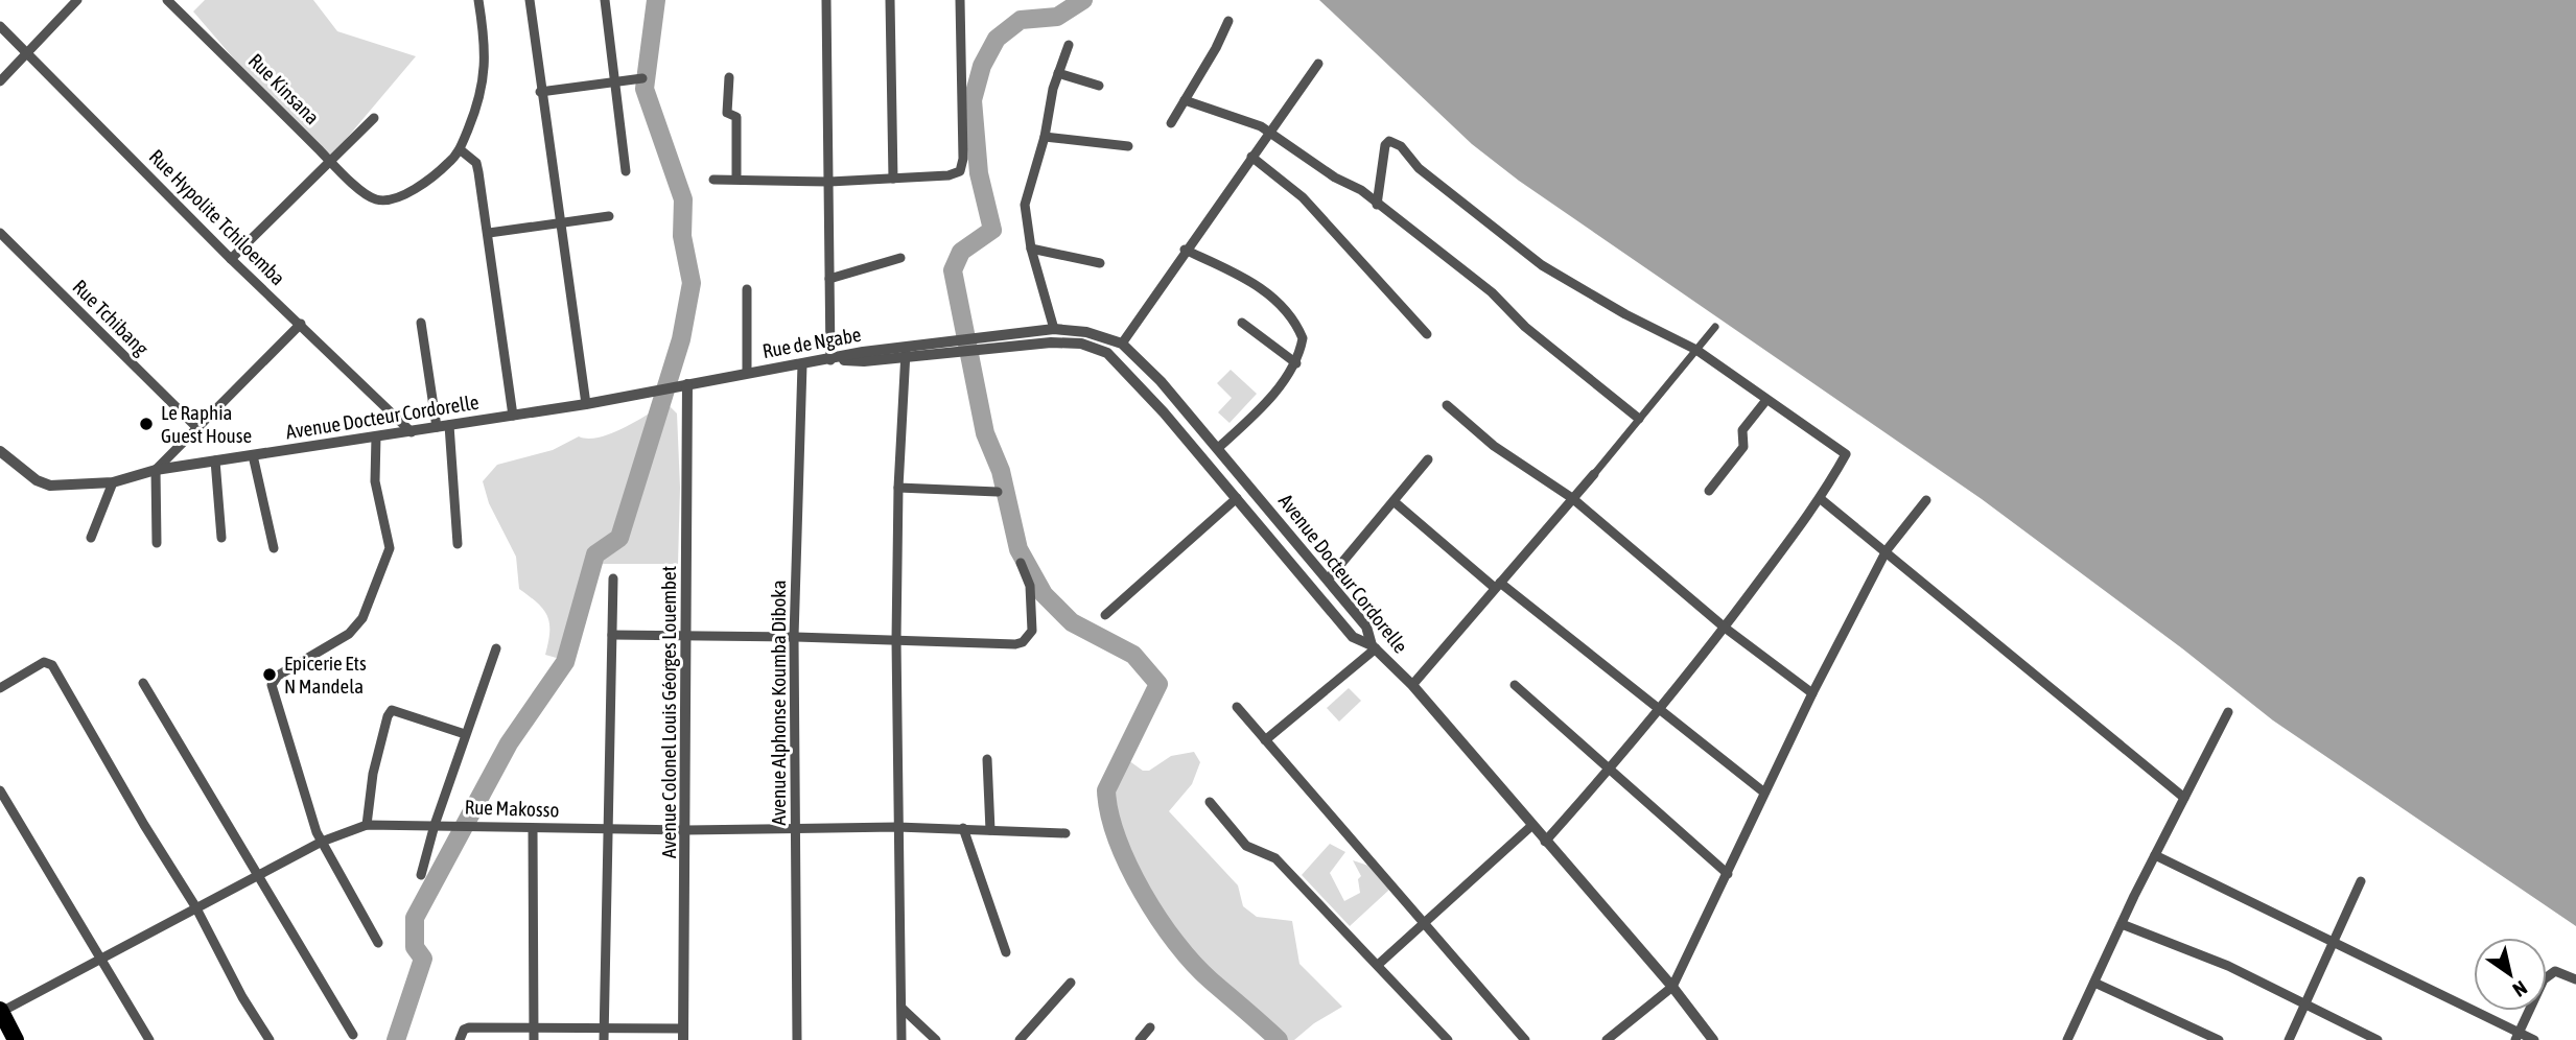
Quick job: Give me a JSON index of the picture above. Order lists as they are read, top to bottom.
{
  "streets": {
    "street": [
      "Rue Kinsana",
      "Rue Hypolite Tchiloemba",
      "Rue Tchibang",
      "Rue de Ngabe",
      "Avenue Docteur Cordorelle",
      "Avenue Alphonse Koumba Diboka",
      "Avenue Colonel Louis Géorges Louembet",
      "Rue Makosso"
    ]
  },
  "crossings": [
    ["Rue Hypolite Tchiloemba", "Avenue Docteur Cordorelle"],
    ["Rue de Ngabe", "Avenue Docteur Cordorelle"],
    ["Rue de Ngabe", "Avenue Alphonse Koumba Diboka"],
    ["Rue de Ngabe", "Avenue Colonel Louis Géorges Louembet"],
    ["Avenue Alphonse Koumba Diboka", "Rue Makosso"],
    ["Avenue Colonel Louis Géorges Louembet", "Rue Makosso"]
  ],
  "places": ["Le Raphia Guest House", "Epicerie Ets N Mandela"],
  "north": "bottom right"
}
